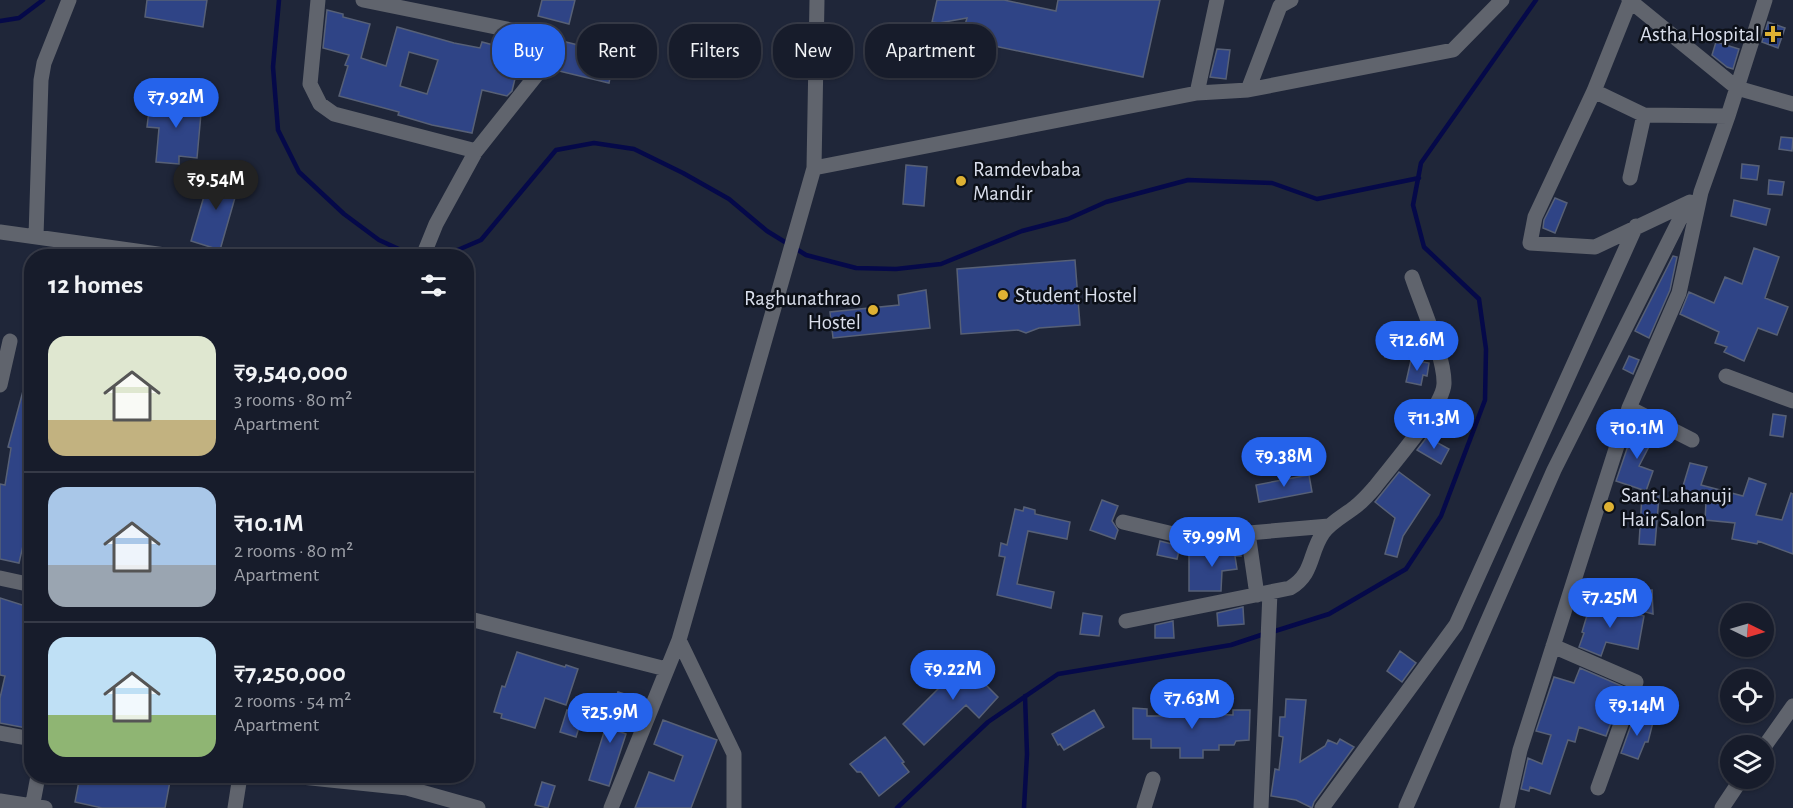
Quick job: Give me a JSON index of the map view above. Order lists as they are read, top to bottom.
{
  "places": {
    "health": ["Astha Hospital"],
    "other": [
      "Ramdevbaba Mandir",
      "Student Hostel",
      "Raghunathrao Hostel",
      "Sant Lahanuji Hair Salon"
    ]
  },
  "north": "right",
  "page": {
    "chip": [
      "Buy",
      "Rent",
      "Filters",
      "New",
      "Apartment"
    ],
    "price": [
      "₹7.92M",
      "₹9.54M",
      "₹12.6M",
      "₹11.3M",
      "₹10.1M",
      "₹9.38M",
      "₹9.99M",
      "₹7.25M",
      "₹9.22M",
      "₹7.63M",
      "₹9.14M",
      "₹25.9M"
    ],
    "heading": "12 homes",
    "list": [
      {
        "name": "₹9,540,000",
        "note": "3 rooms · 80 m² · Apartment"
      },
      {
        "name": "₹10.1M",
        "note": "2 rooms · 80 m² · Apartment"
      },
      {
        "name": "₹7,250,000",
        "note": "2 rooms · 54 m² · Apartment"
      }
    ]
  }
}
